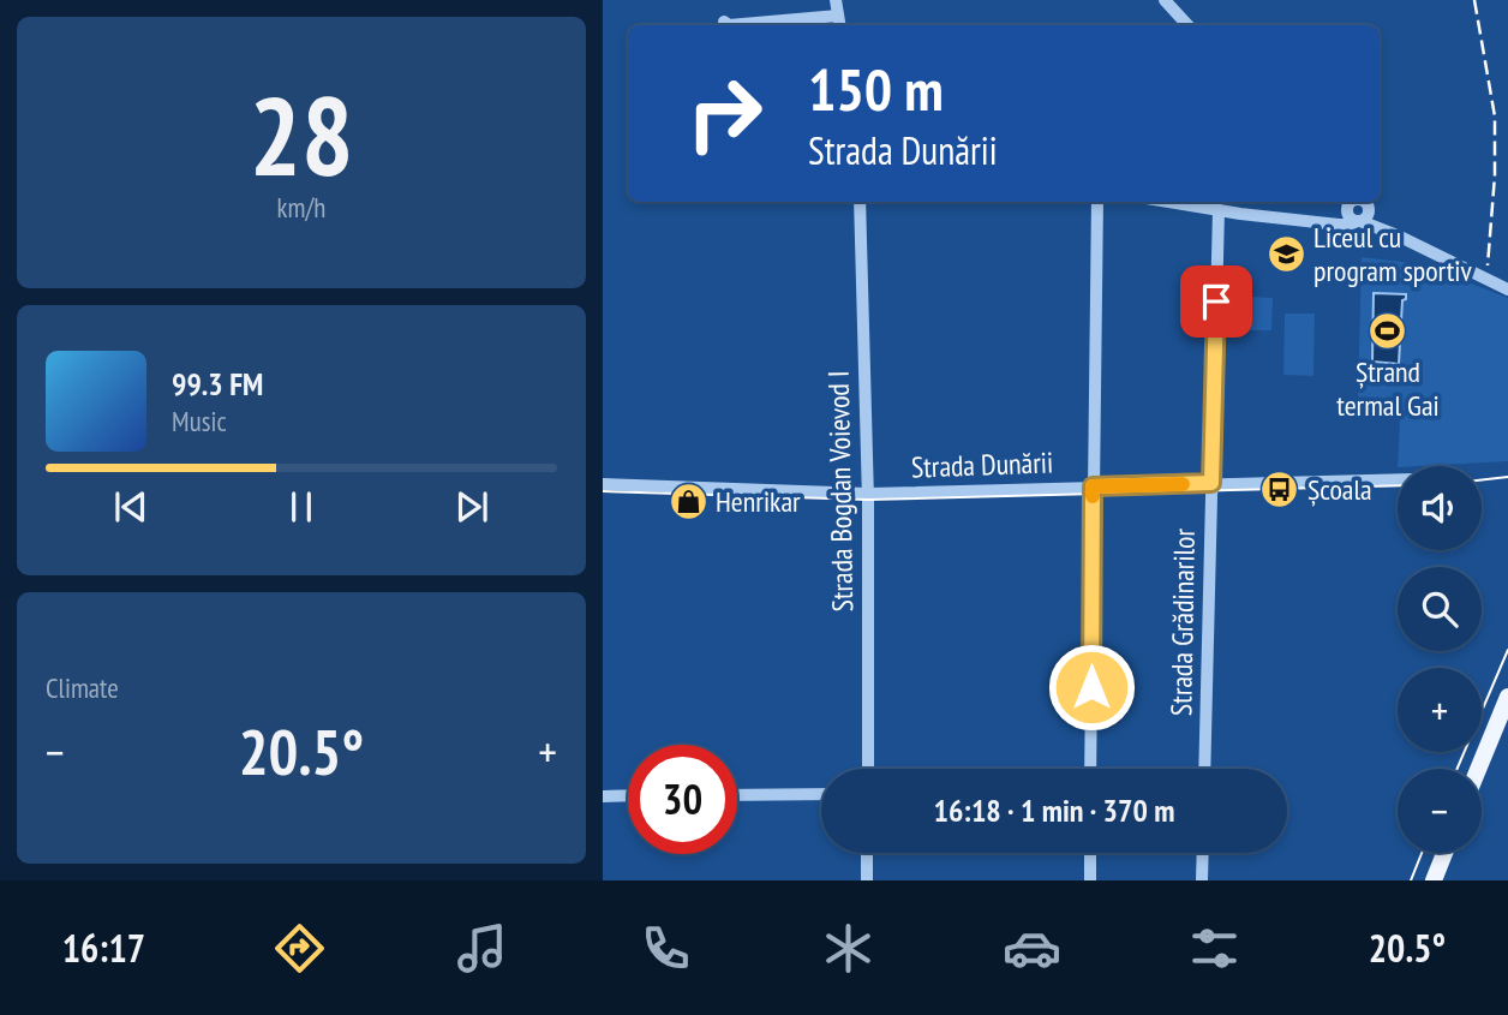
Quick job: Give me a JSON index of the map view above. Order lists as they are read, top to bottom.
{
  "streets": {
    "street": ["Strada Dunării", "Strada Bogdan Voievod I", "Strada Grădinarilor"]
  },
  "crossings": [
    ["Strada Dunării", "Strada Bogdan Voievod I"],
    ["Strada Dunării", "Strada Grădinarilor"]
  ],
  "places": {
    "school or university": ["Liceul cu program sportiv"],
    "sports": ["Ștrand termal Gai"],
    "bus stop": ["Școala"],
    "shop": ["Henrikar"]
  },
  "page": {
    "tile": [
      ["28", "km/h"],
      "Climate"
    ],
    "turn": ["150 m", "Strada Dunării"],
    "song": ["99.3 FM", "Music"],
    "map_buttons": ["+", "−"],
    "heat": ["−", "20.5°", "+"],
    "limit": "30",
    "trip": "16:18 · 1 min · 370 m",
    "tabs": ["16:17", "20.5°"]
  }
}
